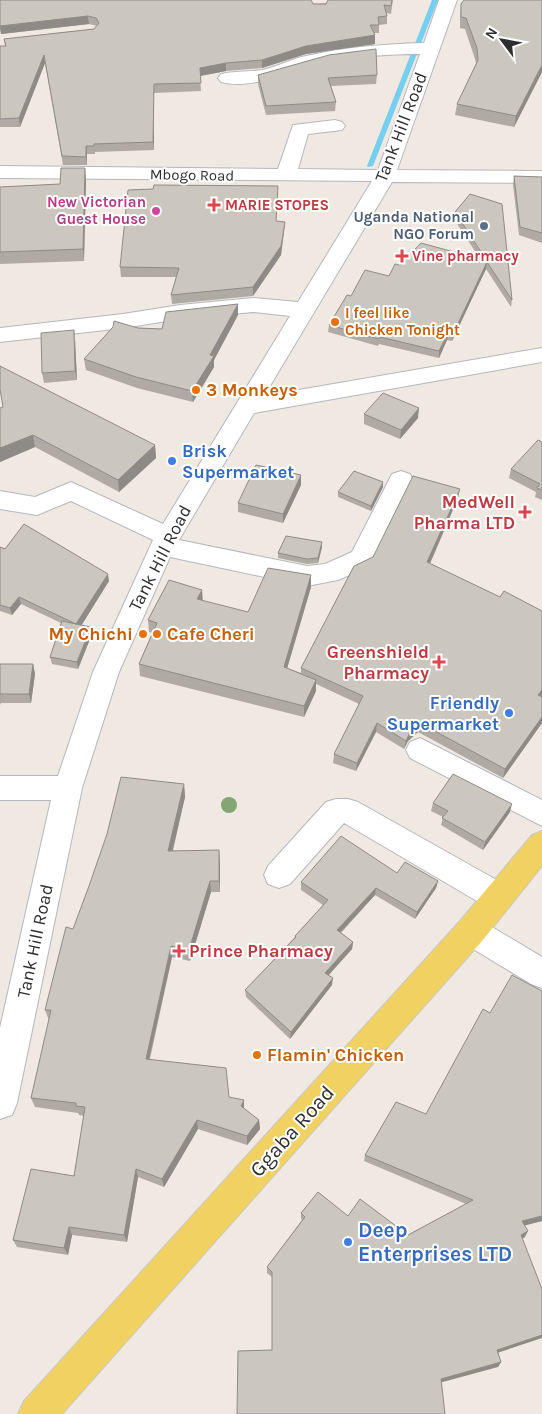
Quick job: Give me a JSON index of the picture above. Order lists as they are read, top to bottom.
{
  "streets": {
    "main road": ["Ggaba Road"],
    "street": ["Tank Hill Road", "Mbogo Road"]
  },
  "crossings": [
    ["Tank Hill Road", "Mbogo Road"]
  ],
  "places": {
    "health": [
      "MARIE STOPES",
      "Vine pharmacy",
      "MedWell Pharma LTD",
      "Greenshield Pharmacy",
      "Prince Pharmacy"
    ],
    "other": [
      "New Victorian Guest House",
      "Uganda National NGO Forum",
      "I feel like Chicken Tonight",
      "3 Monkeys",
      "Brisk Supermarket",
      "My Chichi",
      "Cafe Cheri",
      "Friendly Supermarket",
      "Flamin' Chicken",
      "Deep Enterprises LTD"
    ]
  },
  "north": "top left"
}
